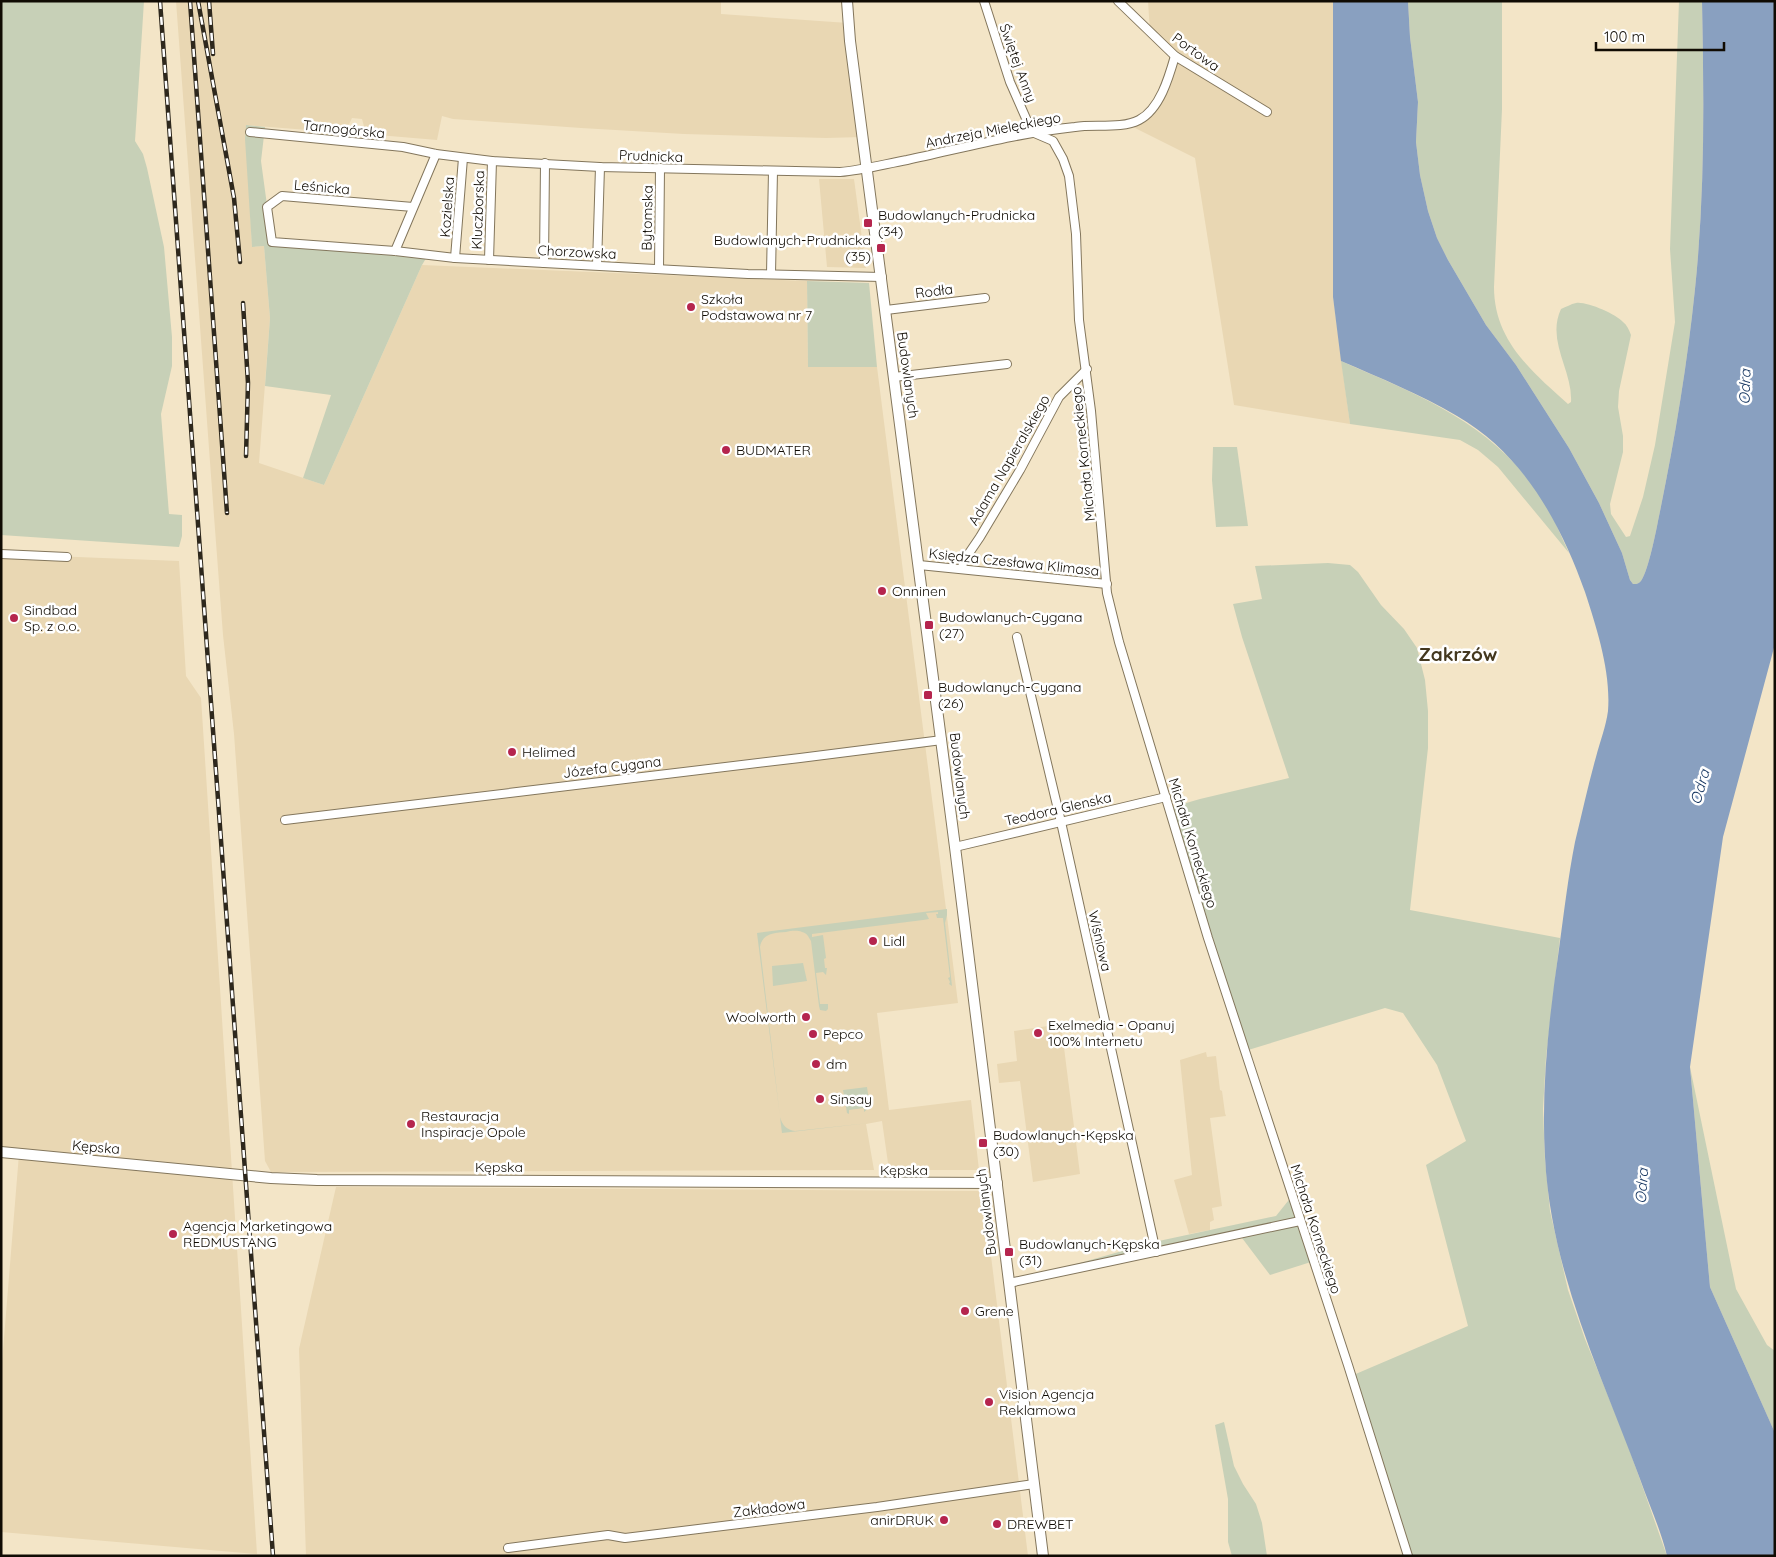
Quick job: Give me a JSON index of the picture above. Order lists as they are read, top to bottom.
{
  "streets": {
    "main road": ["Budowlanych", "Kępska"],
    "street": [
      "Portowa",
      "Świętej Anny",
      "Tarnogórska",
      "Andrzeja Mielęckiego",
      "Prudnicka",
      "Leśnicka",
      "Kozielska",
      "Kluczborska",
      "Bytomska",
      "Chorzowska",
      "Rodła",
      "Michała Korneckiego",
      "Adama Napieralskiego",
      "Księdza Czesława Klimasa",
      "Józefa Cygana",
      "Teodora Glenska",
      "Wiśniowa",
      "Zakładowa"
    ]
  },
  "crossings": [
    ["Portowa", "Andrzeja Mielęckiego"],
    ["Świętej Anny", "Andrzeja Mielęckiego"],
    ["Świętej Anny", "Michała Korneckiego"],
    ["Tarnogórska", "Prudnicka"],
    ["Andrzeja Mielęckiego", "Prudnicka"],
    ["Andrzeja Mielęckiego", "Budowlanych"],
    ["Andrzeja Mielęckiego", "Michała Korneckiego"],
    ["Prudnicka", "Kozielska"],
    ["Prudnicka", "Kluczborska"],
    ["Prudnicka", "Bytomska"],
    ["Prudnicka", "Budowlanych"],
    ["Leśnicka", "Chorzowska"],
    ["Kozielska", "Chorzowska"],
    ["Kluczborska", "Chorzowska"],
    ["Bytomska", "Chorzowska"],
    ["Chorzowska", "Budowlanych"],
    ["Rodła", "Budowlanych"],
    ["Budowlanych", "Księdza Czesława Klimasa"],
    ["Budowlanych", "Józefa Cygana"],
    ["Budowlanych", "Teodora Glenska"],
    ["Budowlanych", "Kępska"],
    ["Budowlanych", "Zakładowa"],
    ["Michała Korneckiego", "Adama Napieralskiego"],
    ["Michała Korneckiego", "Księdza Czesława Klimasa"],
    ["Michała Korneckiego", "Teodora Glenska"],
    ["Adama Napieralskiego", "Księdza Czesława Klimasa"],
    ["Teodora Glenska", "Wiśniowa"]
  ],
  "districts": ["Zakrzów"],
  "water": ["Odra"],
  "places": {
    "transit": [
      "Budowlanych-Prudnicka (34)",
      "Budowlanych-Prudnicka (35)",
      "Budowlanych-Cygana (27)",
      "Budowlanych-Cygana (26)",
      "Budowlanych-Kępska (30)",
      "Budowlanych-Kępska (31)"
    ],
    "other": [
      "Szkoła Podstawowa nr 7",
      "BUDMATER",
      "Onninen",
      "Sindbad Sp. z o.o.",
      "Helimed",
      "Lidl",
      "Woolworth",
      "Exelmedia - Opanuj 100% Internetu",
      "Pepco",
      "dm",
      "Sinsay",
      "Restauracja Inspiracje Opole",
      "Agencja Marketingowa REDMUSTANG",
      "Grene",
      "Vision Agencja Reklamowa",
      "anirDRUK",
      "DREWBET"
    ]
  },
  "scale_bar": "100 m"
}
